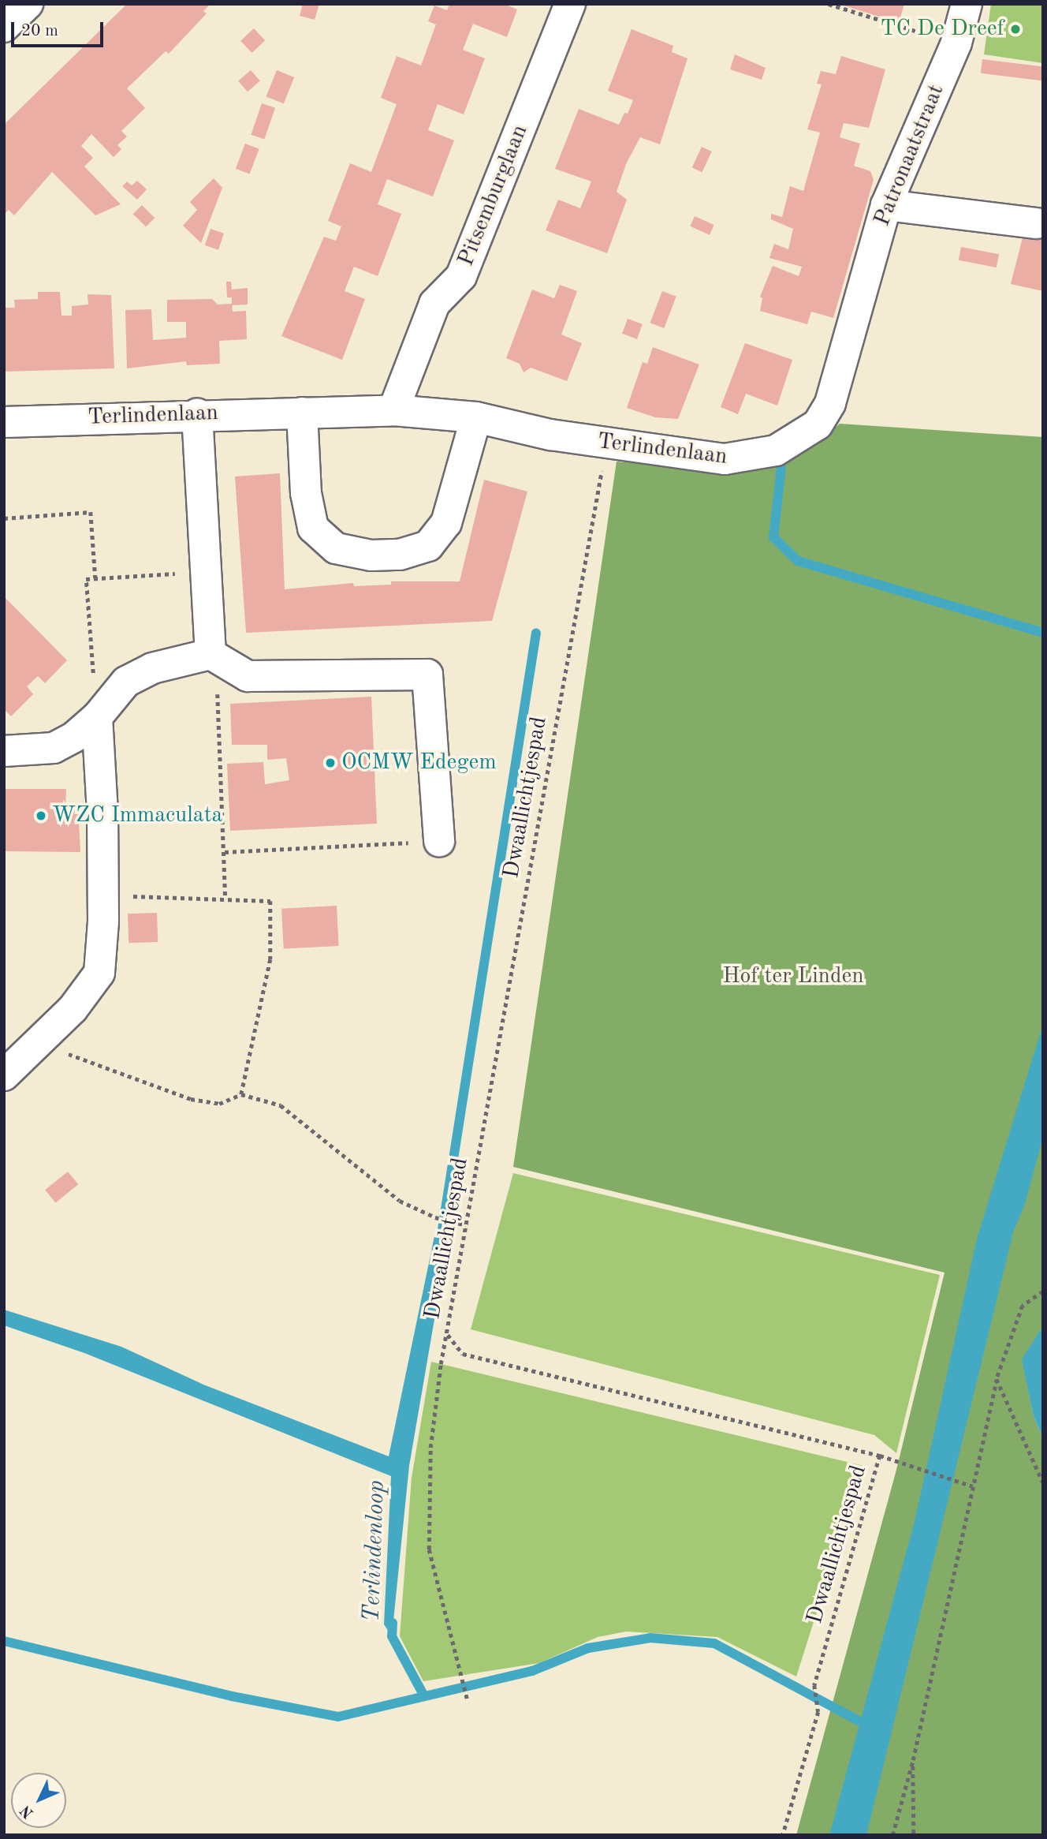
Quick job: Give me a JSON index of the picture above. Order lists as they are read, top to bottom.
{
  "streets": {
    "street": ["Patronaatstraat", "Pitsemburglaan", "Terlindenlaan"],
    "path": ["Dwaallichtjespad"]
  },
  "crossings": [
    ["Patronaatstraat", "Terlindenlaan"],
    ["Pitsemburglaan", "Terlindenlaan"],
    ["Terlindenlaan", "Dwaallichtjespad"]
  ],
  "water": ["Terlindenloop"],
  "parks": ["Hof ter Linden"],
  "places": ["TC De Dreef", "OCMW Edegem", "WZC Immaculata"],
  "scale_bar": "20 m",
  "north": "bottom left"
}
